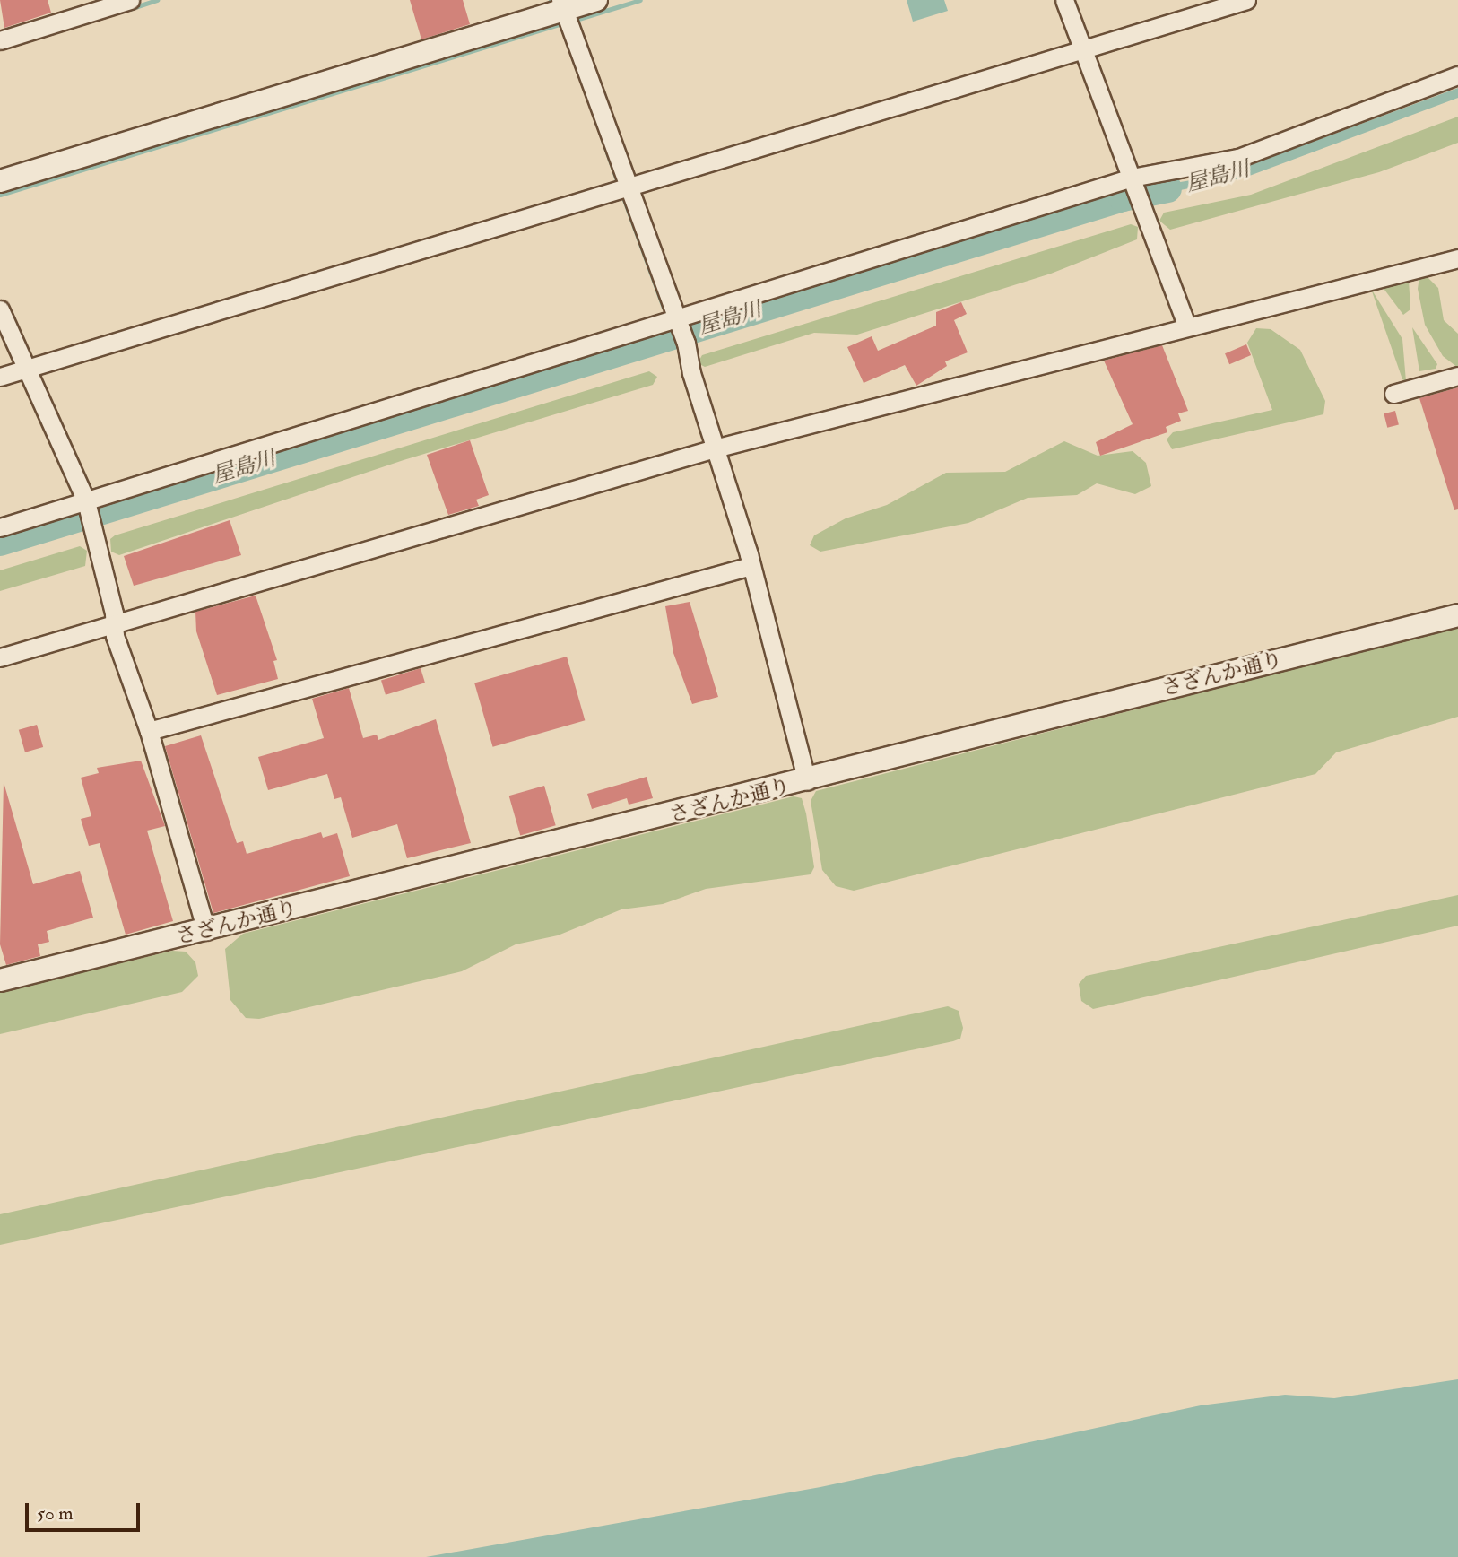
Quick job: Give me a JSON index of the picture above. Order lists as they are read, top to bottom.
{
  "streets": {
    "street": ["さざんか通り"]
  },
  "water": ["屋島川"],
  "scale_bar": "50 m"
}
